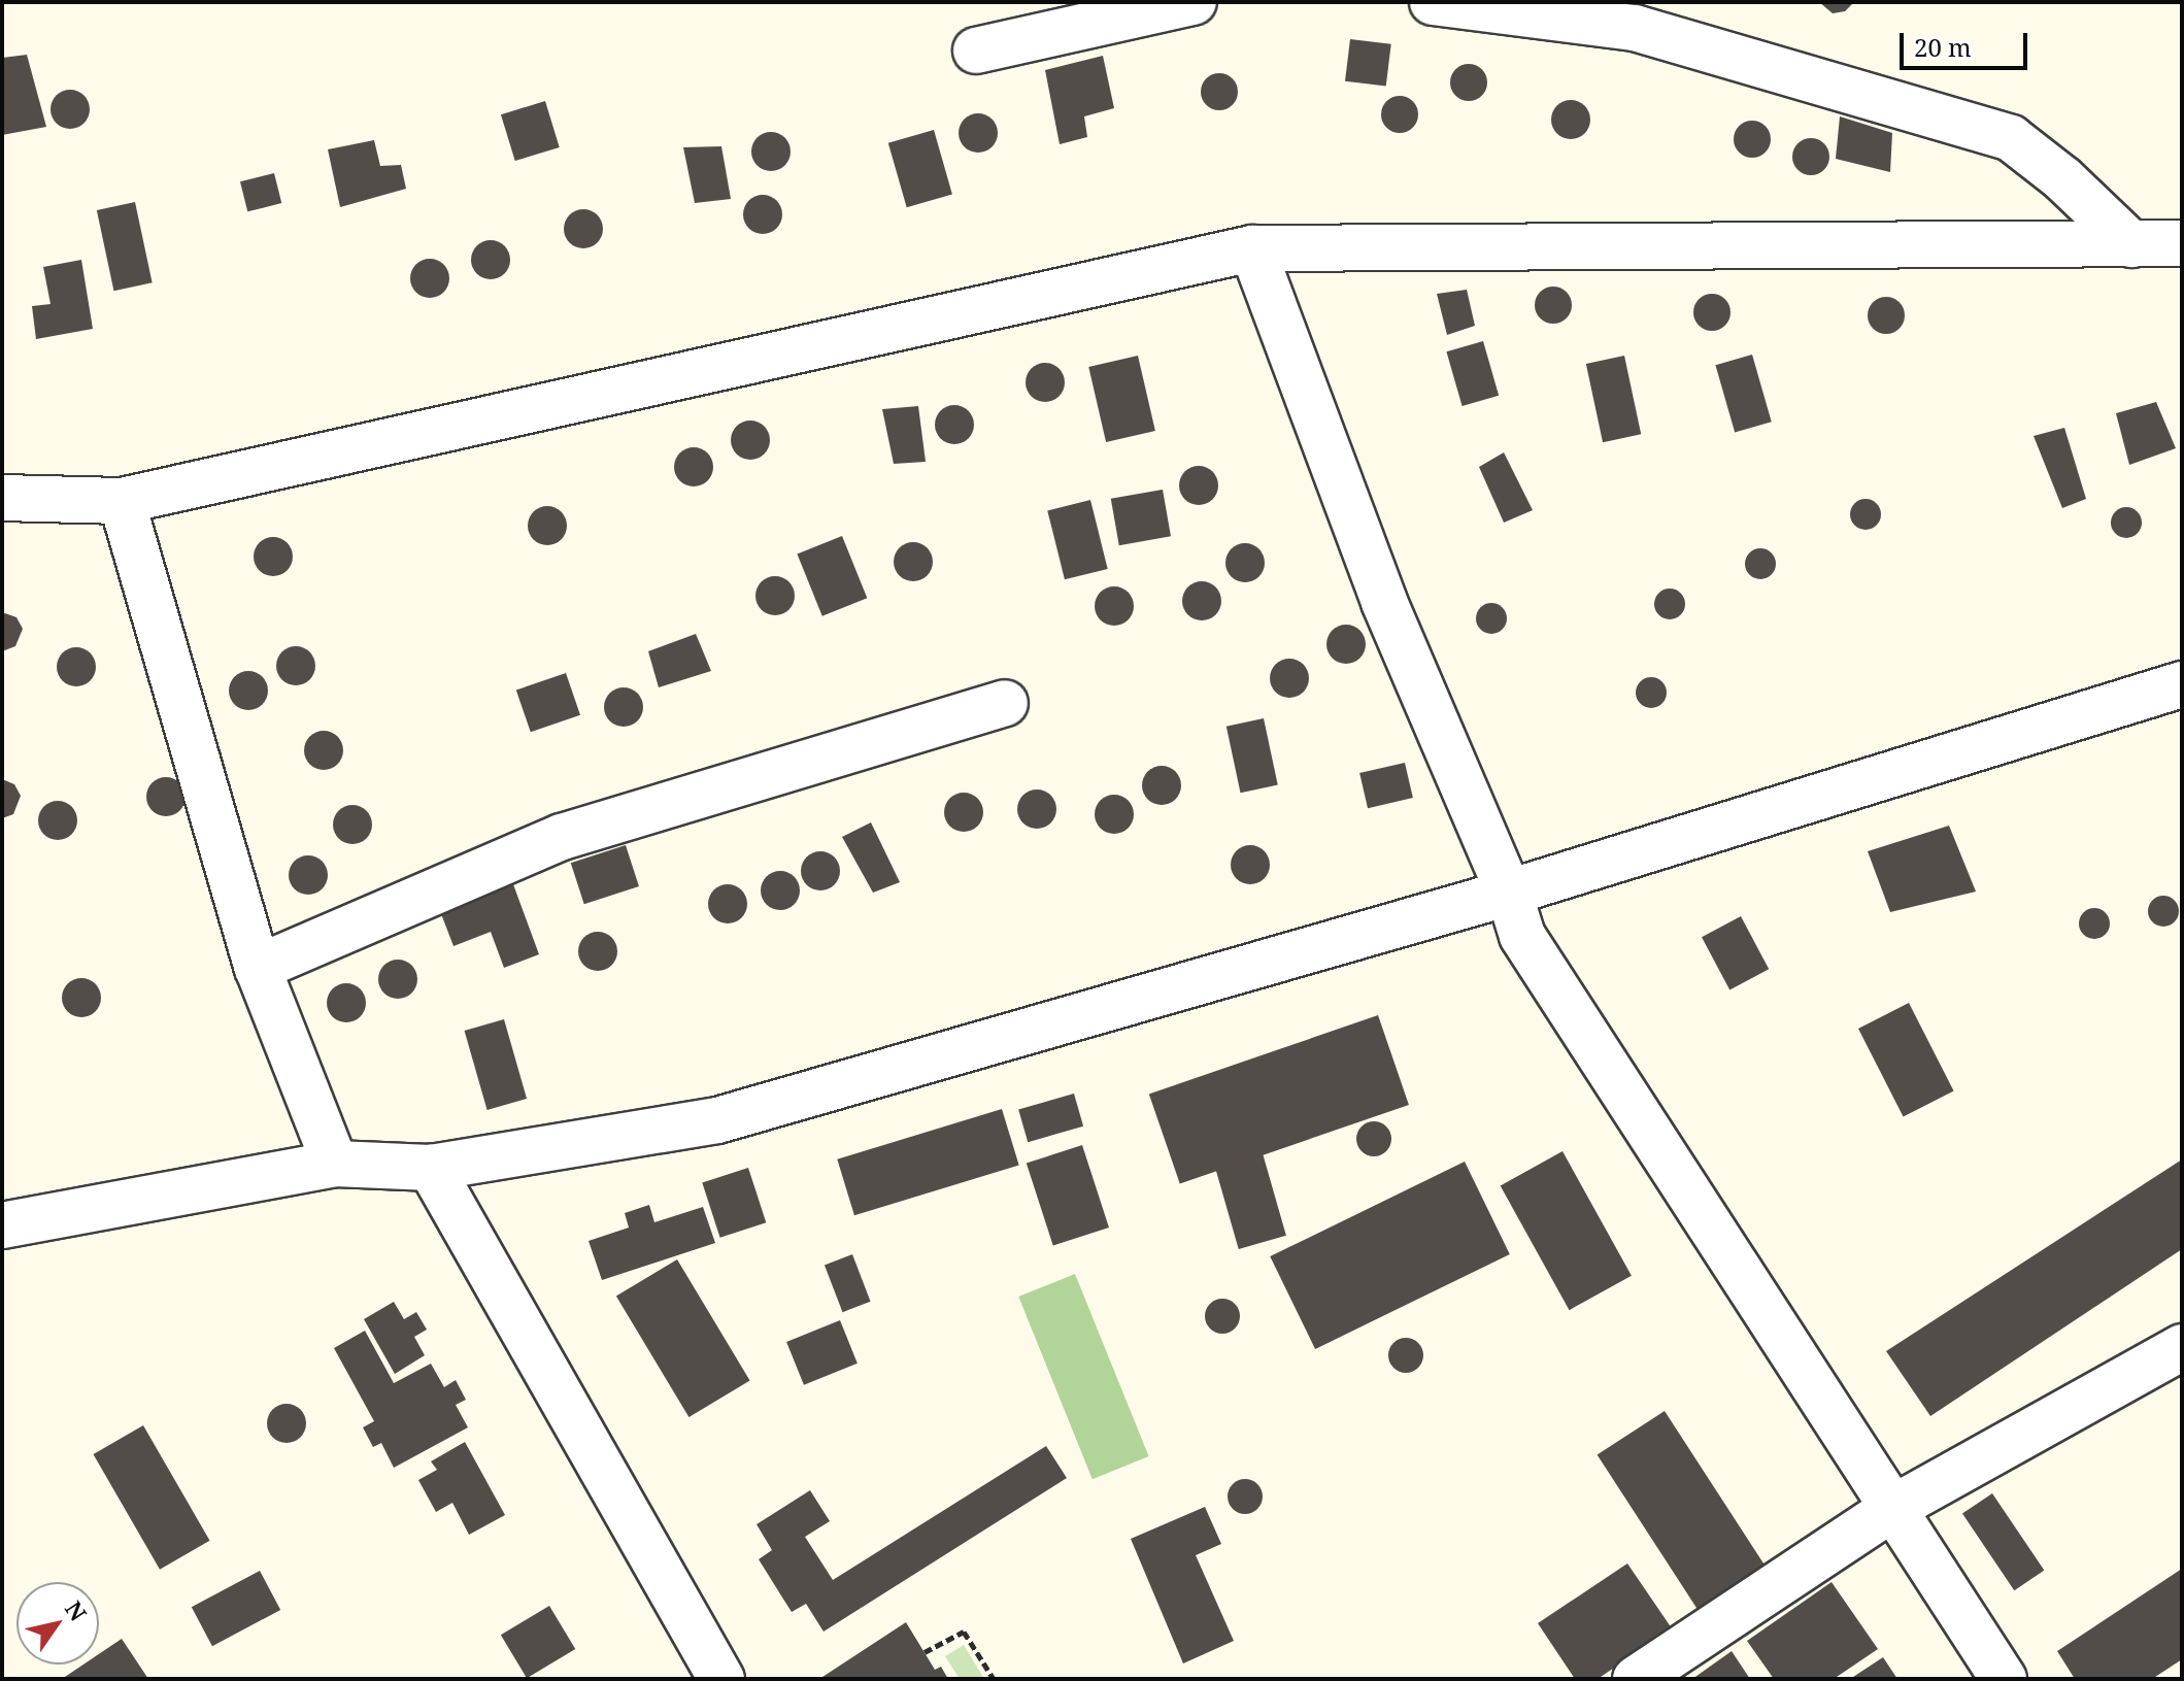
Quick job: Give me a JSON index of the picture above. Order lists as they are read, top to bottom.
{
  "scale_bar": "20 m",
  "north": "top right"
}
